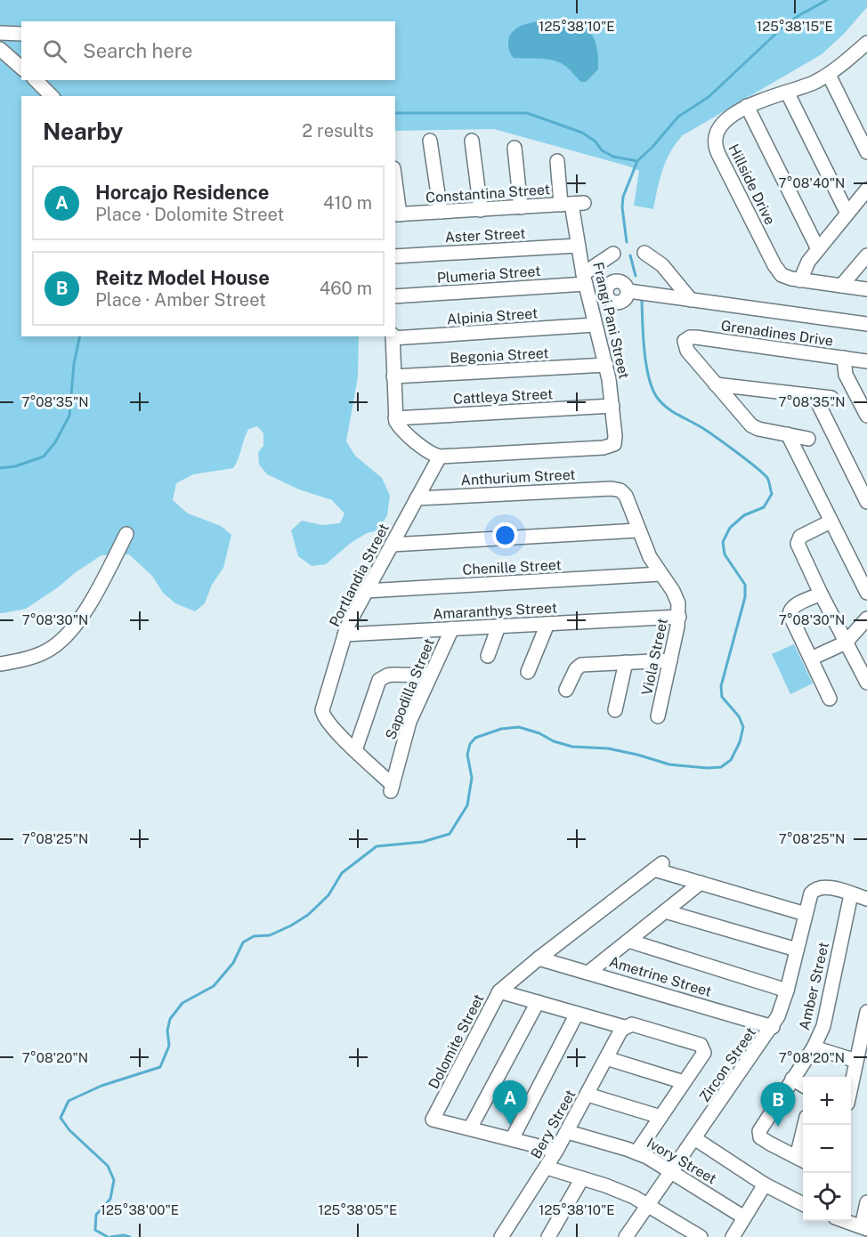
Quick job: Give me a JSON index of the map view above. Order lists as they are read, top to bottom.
{
  "streets": {
    "street": [
      "Hillside Drive",
      "Constantina Street",
      "Aster Street",
      "Plumeria Street",
      "Alpinia Street",
      "Frangi Pani Street",
      "Grenadines Drive",
      "Begonia Street",
      "Cattleya Street",
      "Anthurium Street",
      "Chenille Street",
      "Portlandia Street",
      "Amaranthys Street",
      "Viola Street",
      "Sapodilla Street",
      "Ametrine Street",
      "Amber Street",
      "Dolomite Street",
      "Zircon Street",
      "Bery Street",
      "Ivory Street"
    ]
  },
  "crossings": [
    ["Constantina Street", "Frangi Pani Street"],
    ["Aster Street", "Frangi Pani Street"],
    ["Plumeria Street", "Frangi Pani Street"],
    ["Alpinia Street", "Frangi Pani Street"],
    ["Frangi Pani Street", "Begonia Street"],
    ["Frangi Pani Street", "Cattleya Street"],
    ["Frangi Pani Street", "Portlandia Street"],
    ["Anthurium Street", "Portlandia Street"],
    ["Anthurium Street", "Viola Street"],
    ["Chenille Street", "Portlandia Street"],
    ["Chenille Street", "Viola Street"],
    ["Portlandia Street", "Amaranthys Street"],
    ["Portlandia Street", "Sapodilla Street"],
    ["Amaranthys Street", "Viola Street"],
    ["Amaranthys Street", "Sapodilla Street"],
    ["Ametrine Street", "Dolomite Street"],
    ["Ametrine Street", "Zircon Street"],
    ["Amber Street", "Zircon Street"],
    ["Dolomite Street", "Bery Street"],
    ["Zircon Street", "Ivory Street"],
    ["Bery Street", "Ivory Street"]
  ],
  "page": {
    "search": "Search here",
    "heading": ["Nearby", "2 results"],
    "list": [
      {
        "mark": "A",
        "name": "Horcajo Residence",
        "note": "Place · Dolomite Street",
        "value": "410 m"
      },
      {
        "mark": "B",
        "name": "Reitz Model House",
        "note": "Place · Amber Street",
        "value": "460 m"
      }
    ],
    "map_buttons": ["+", "−"],
    "pins": ["A", "B"]
  },
  "coordinates": [
    "125°38'10\"E",
    "125°38'15\"E",
    "7°08'40\"N",
    "7°08'35\"N",
    "7°08'30\"N",
    "7°08'25\"N",
    "7°08'20\"N",
    "125°38'00\"E",
    "125°38'05\"E"
  ]
}
